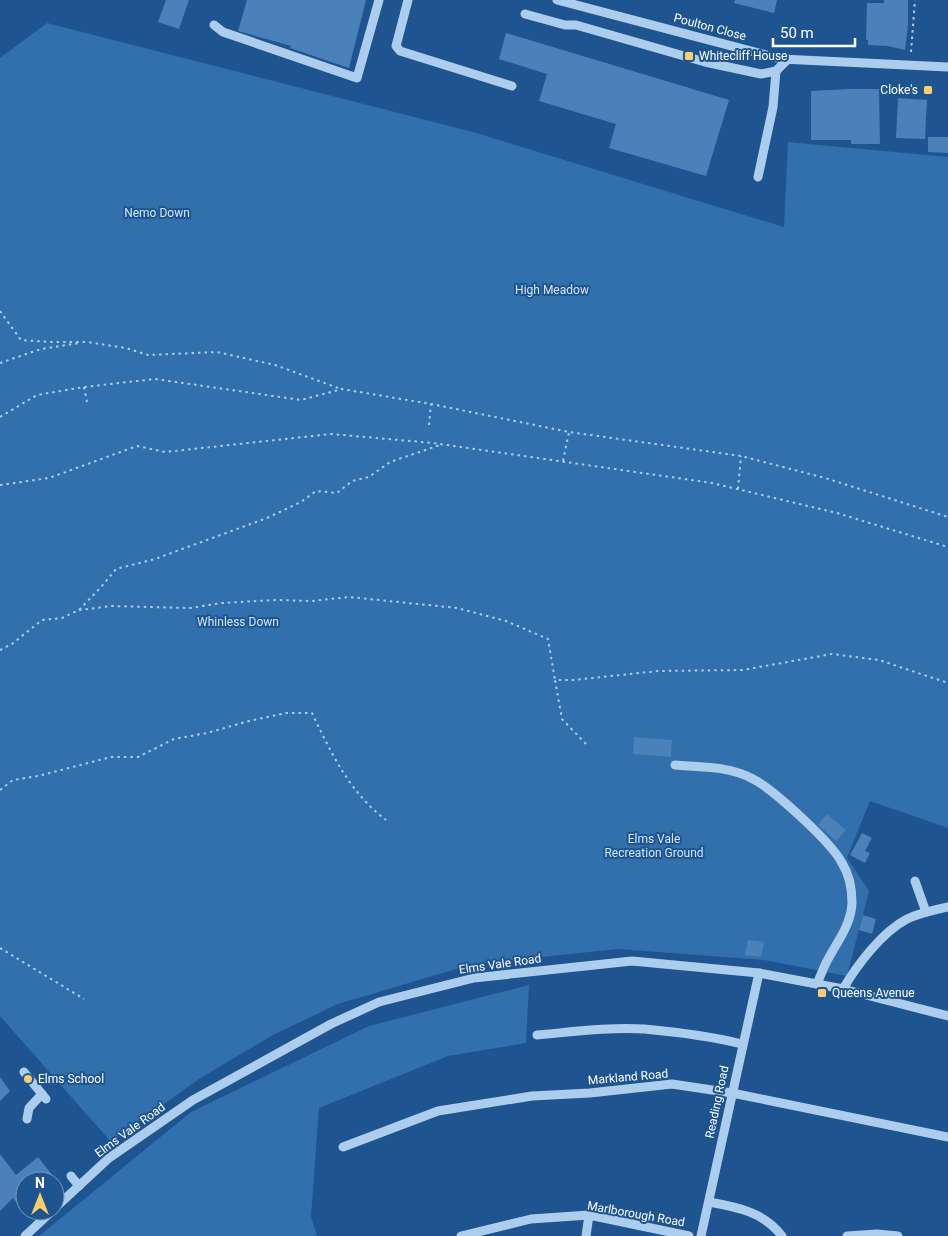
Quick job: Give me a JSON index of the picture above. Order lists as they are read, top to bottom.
{
  "streets": {
    "street": [
      "Poulton Close",
      "Elms Vale Road",
      "Markland Road",
      "Reading Road",
      "Marlborough Road"
    ]
  },
  "crossings": [
    ["Elms Vale Road", "Reading Road"],
    ["Markland Road", "Reading Road"]
  ],
  "parks": [
    "Nemo Down",
    "High Meadow",
    "Whinless Down",
    "Elms Vale Recreation Ground"
  ],
  "places": {
    "transit": ["Whitecliff House", "Cloke's", "Queens Avenue"],
    "other": ["Elms School"]
  },
  "scale_bar": "50 m",
  "north": "top"
}
